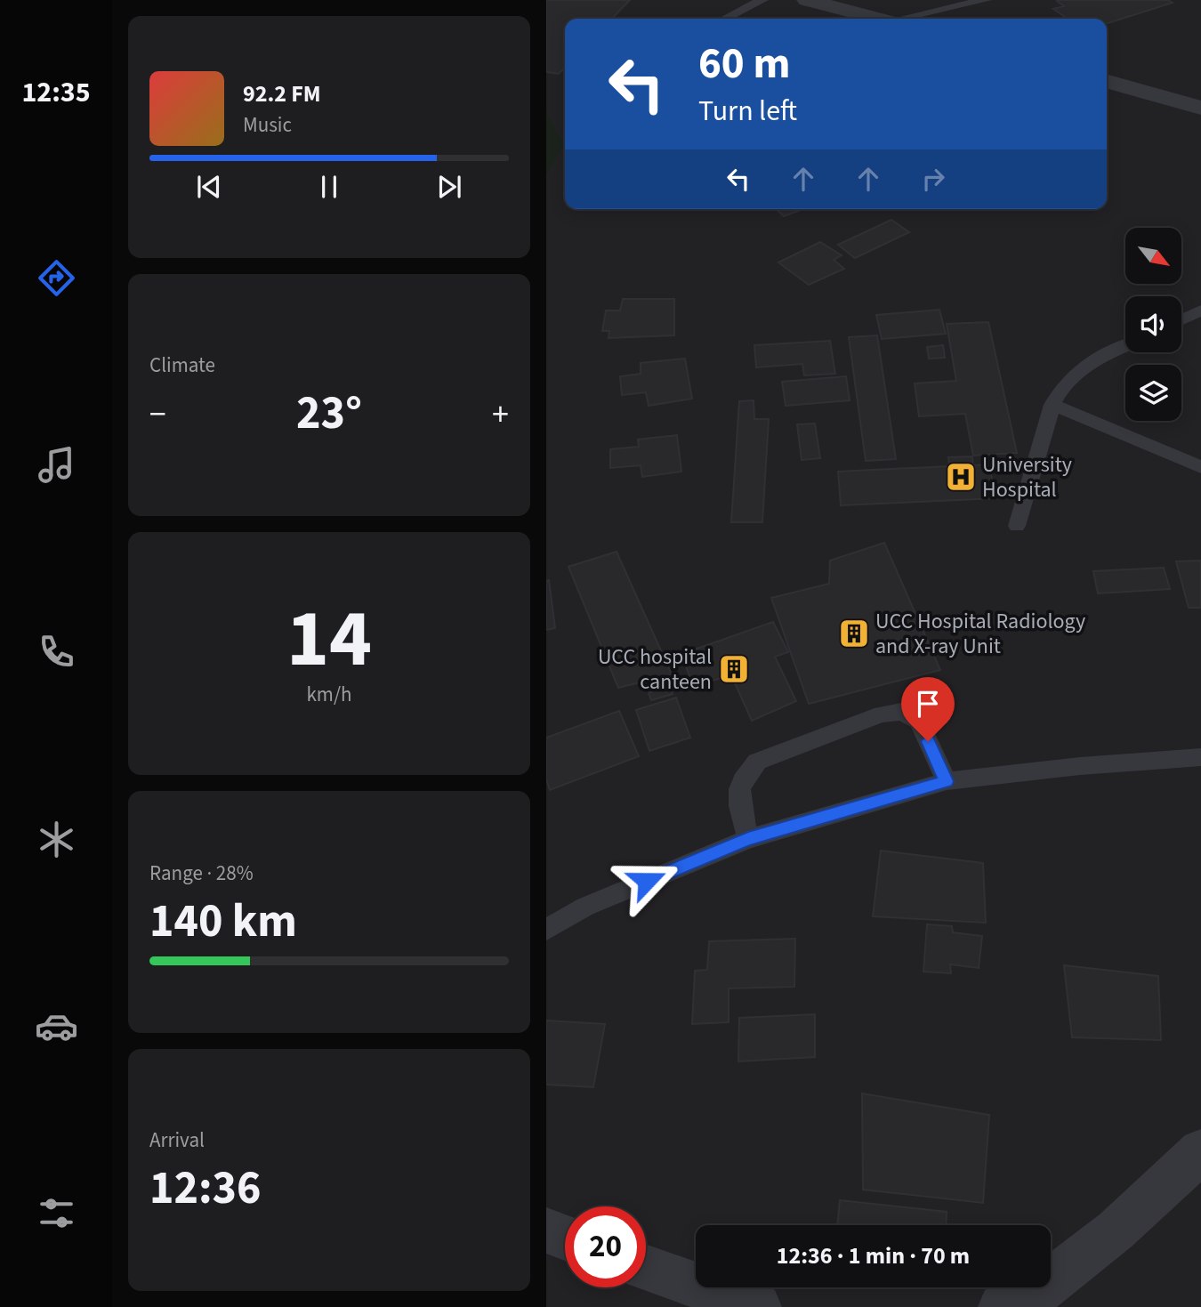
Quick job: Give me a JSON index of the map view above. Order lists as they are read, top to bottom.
{
  "places": {
    "hospital": ["University Hospital"],
    "building": ["UCC Hospital Radiology and X-ray Unit", "UCC hospital canteen"]
  },
  "north": "bottom right",
  "page": {
    "tabs": "12:35",
    "turn": ["60 m", "Turn left"],
    "song": ["92.2 FM", "Music"],
    "tile": [
      "Climate",
      ["14", "km/h"],
      ["Range · 28%", "140 km"],
      ["Arrival", "12:36"]
    ],
    "heat": ["−", "23°", "+"],
    "limit": "20",
    "trip": "12:36 · 1 min · 70 m"
  }
}
